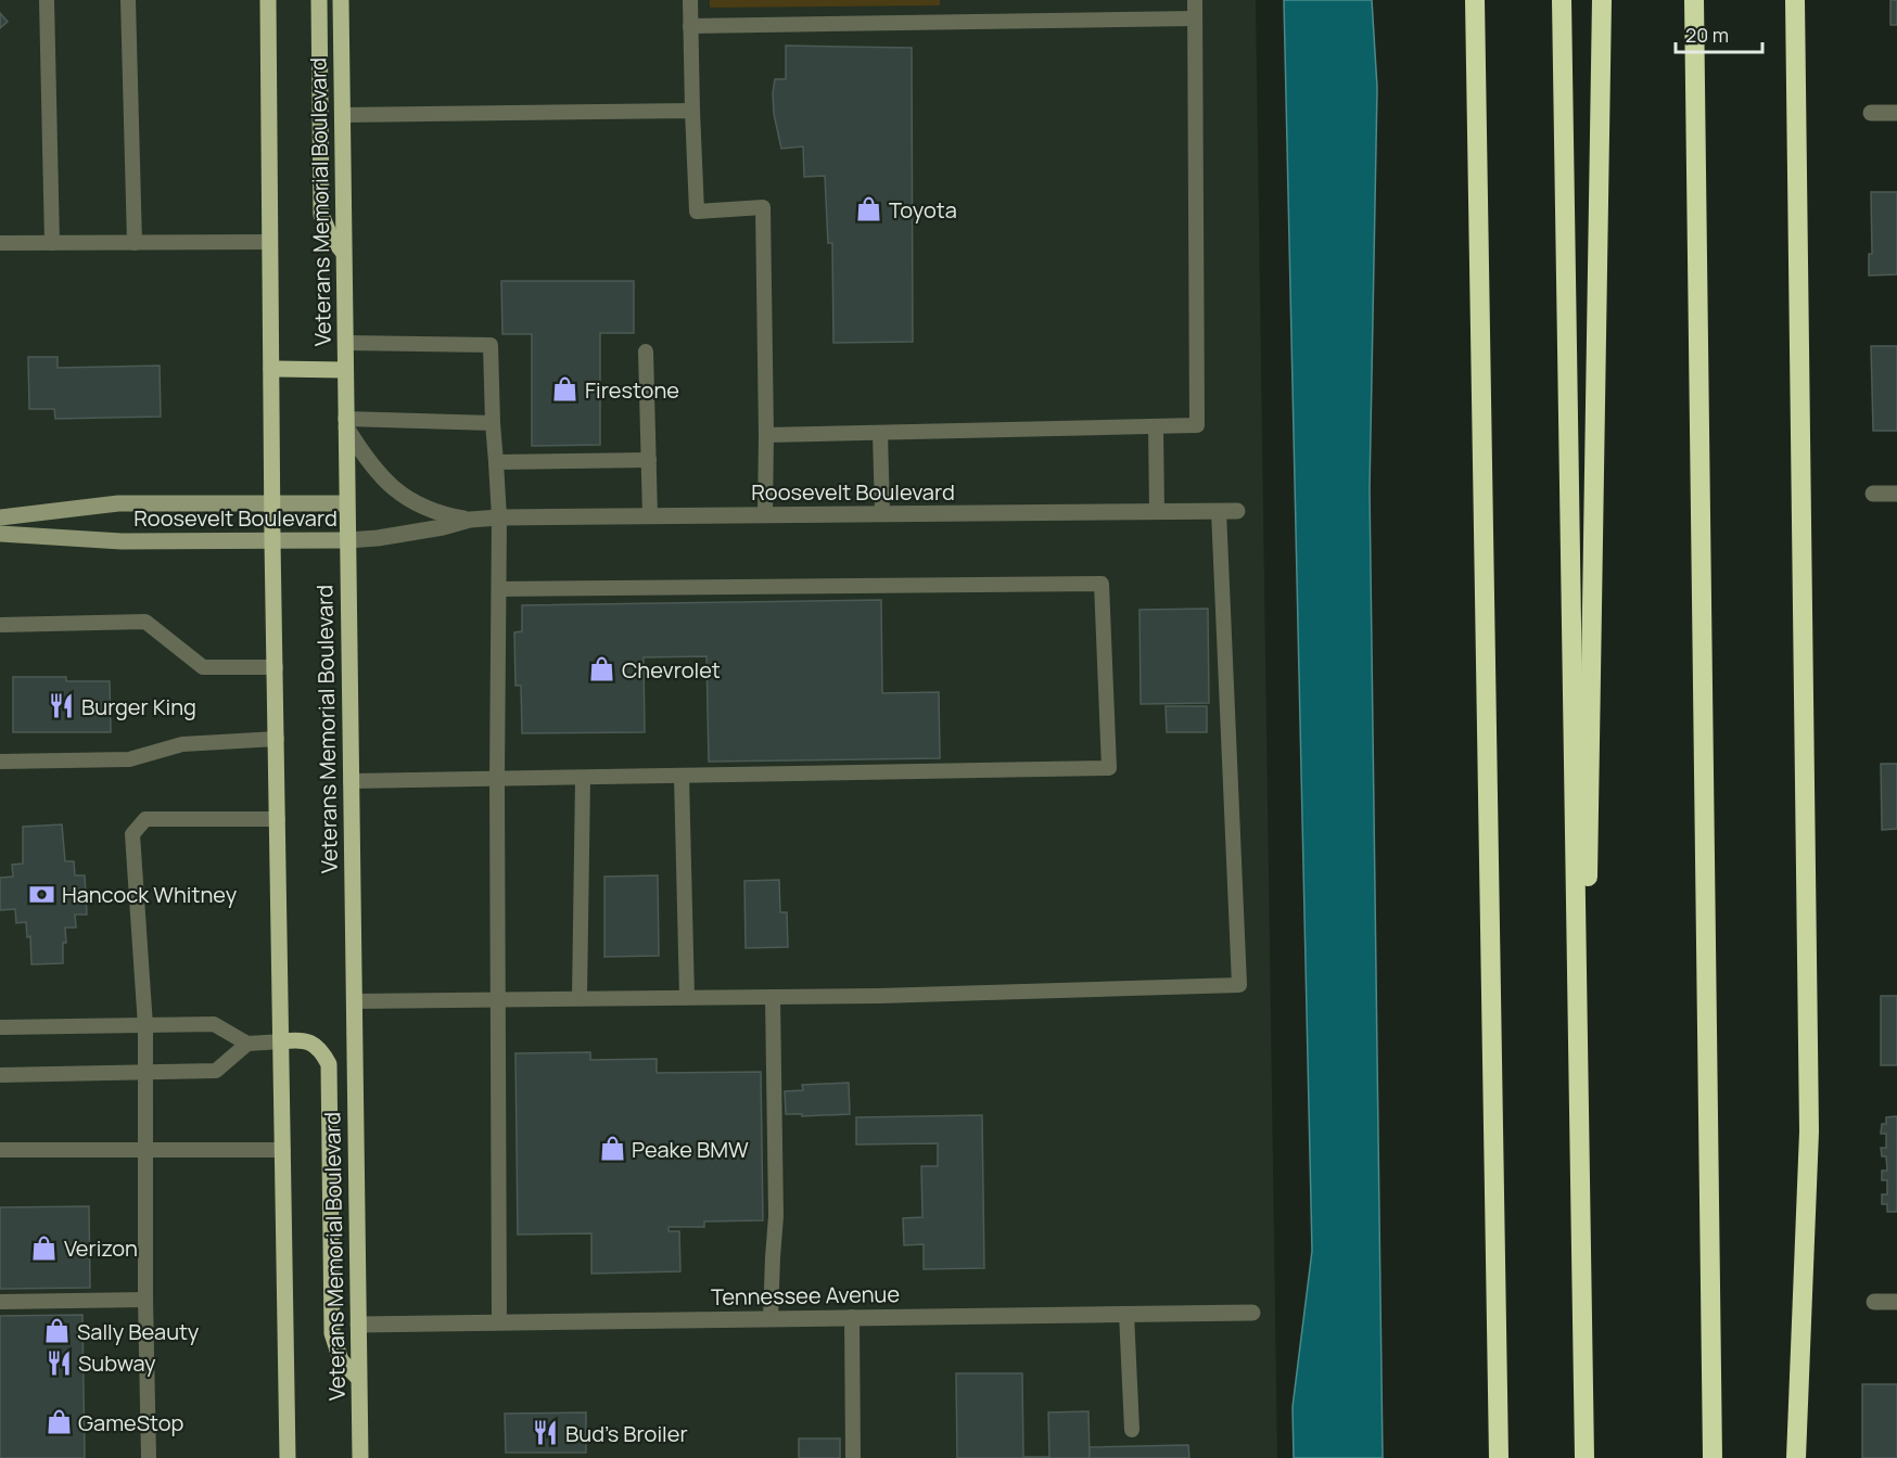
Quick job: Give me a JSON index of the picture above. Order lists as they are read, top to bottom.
{
  "streets": {
    "main road": ["Veterans Memorial Boulevard"],
    "street": ["Roosevelt Boulevard", "Tennessee Avenue"]
  },
  "crossings": [
    ["Veterans Memorial Boulevard", "Roosevelt Boulevard"],
    ["Veterans Memorial Boulevard", "Tennessee Avenue"]
  ],
  "places": {
    "shop": [
      "Toyota",
      "Firestone",
      "Chevrolet",
      "Peake BMW",
      "Verizon",
      "Sally Beauty",
      "GameStop"
    ],
    "restaurant": ["Burger King", "Subway", "Bud's Broiler"],
    "bank": ["Hancock Whitney"]
  },
  "scale_bar": "20 m"
}
